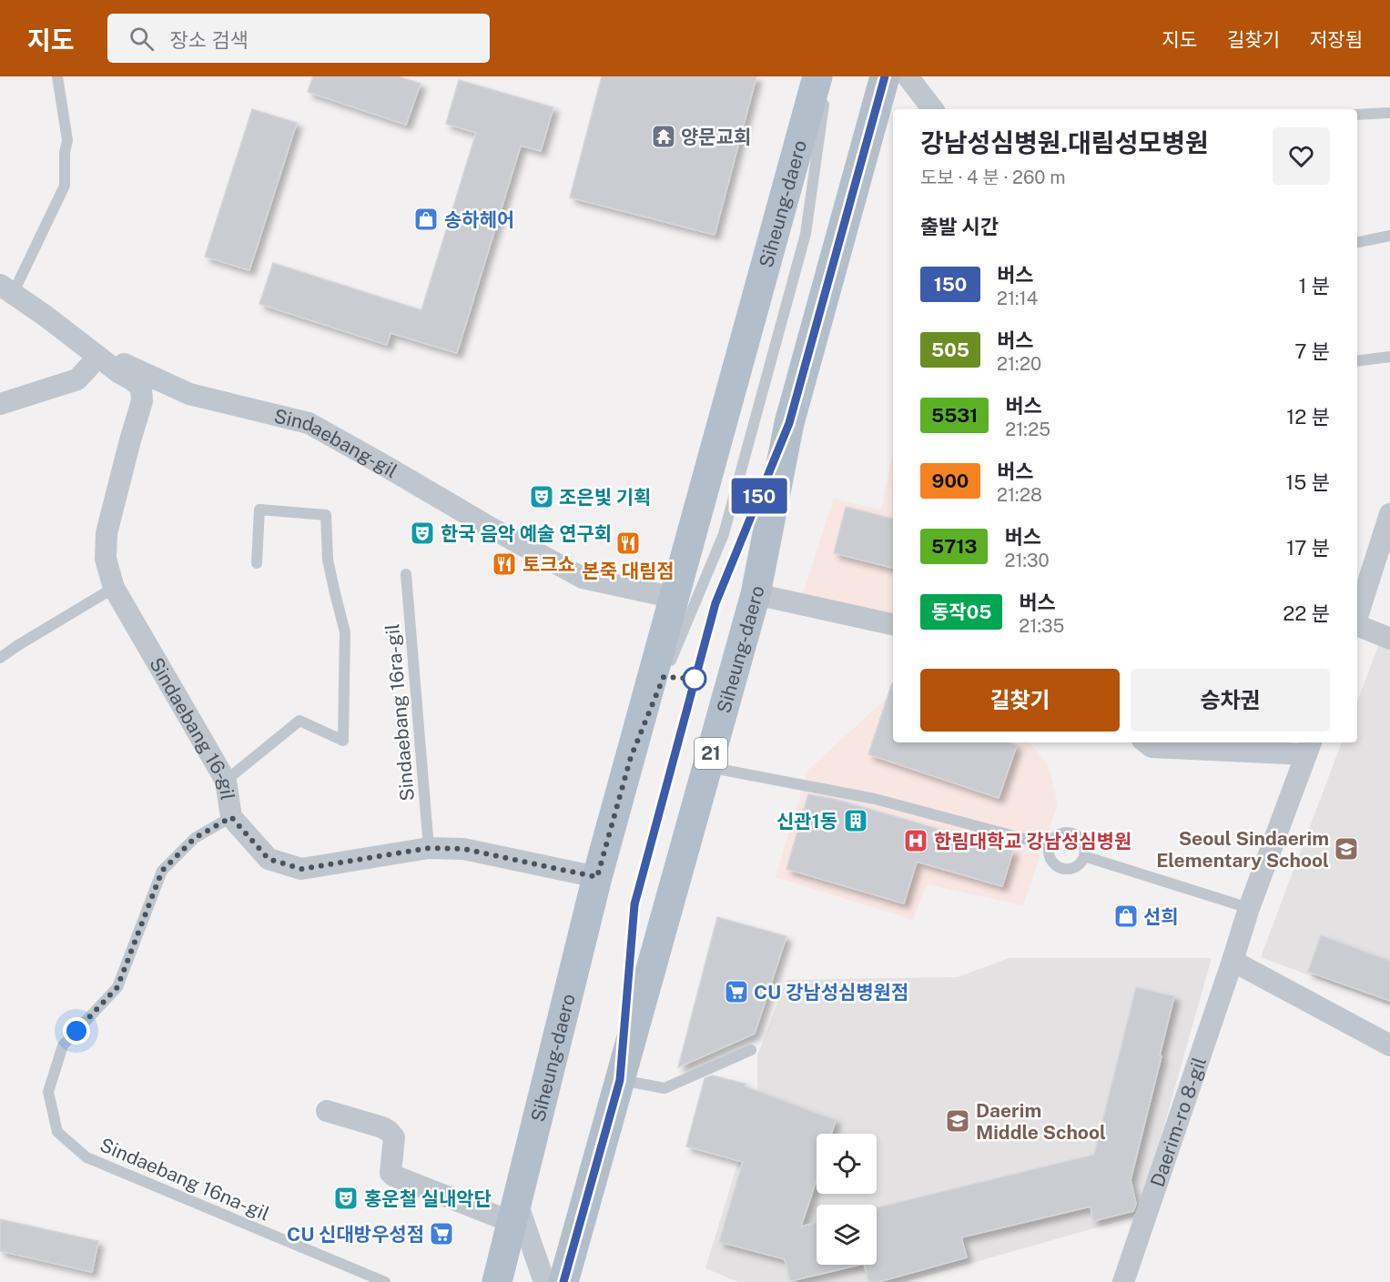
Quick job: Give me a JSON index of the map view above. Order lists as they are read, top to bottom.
{
  "streets": {
    "main road": ["Siheung-daero", "21"],
    "street": ["Sindaebang-gil", "Sindaebang 16-gil", "Daerim-ro 8-gil"],
    "lane": ["Sindaebang 16ra-gil", "Sindaebang 16na-gil"]
  },
  "crossings": [
    ["Siheung-daero", "Sindaebang-gil"],
    ["Siheung-daero", "Sindaebang 16-gil"],
    ["Sindaebang-gil", "Sindaebang 16-gil"],
    ["Sindaebang 16ra-gil", "Sindaebang 16-gil"],
    ["Sindaebang 16-gil", "Sindaebang 16na-gil"]
  ],
  "places": {
    "temple": ["양문교회"],
    "shop": ["송하헤어", "선희"],
    "theatre": ["조은빛 기획", "한국 음악 예술 연구회", "홍운철 실내악단"],
    "restaurant": ["본죽 대림점", "토크쇼"],
    "building": ["신관1동"],
    "hospital": ["한림대학교 강남성심병원"],
    "school or university": ["Seoul Sindaerim Elementary School", "Daerim Middle School"],
    "supermarket": ["CU 강남성심병원점", "CU 신대방우성점"]
  },
  "lines": ["bus line 150"],
  "page": {
    "header": "지도",
    "search": "장소 검색",
    "nav": ["지도", "길찾기", "저장됨"],
    "on_map": "150",
    "heading": [
      ["강남성심병원.대림성모병원", "도보 · 4 분 · 260 m"],
      "출발 시간"
    ],
    "list": [
      {
        "mark": "150",
        "name": "버스",
        "note": "21:14",
        "value": "1 분"
      },
      {
        "mark": "505",
        "name": "버스",
        "note": "21:20",
        "value": "7 분"
      },
      {
        "mark": "5531",
        "name": "버스",
        "note": "21:25",
        "value": "12 분"
      },
      {
        "mark": "900",
        "name": "버스",
        "note": "21:28",
        "value": "15 분"
      },
      {
        "mark": "5713",
        "name": "버스",
        "note": "21:30",
        "value": "17 분"
      },
      {
        "mark": "동작05",
        "name": "버스",
        "note": "21:35",
        "value": "22 분"
      }
    ],
    "buttons": ["길찾기", "승차권"]
  }
}
